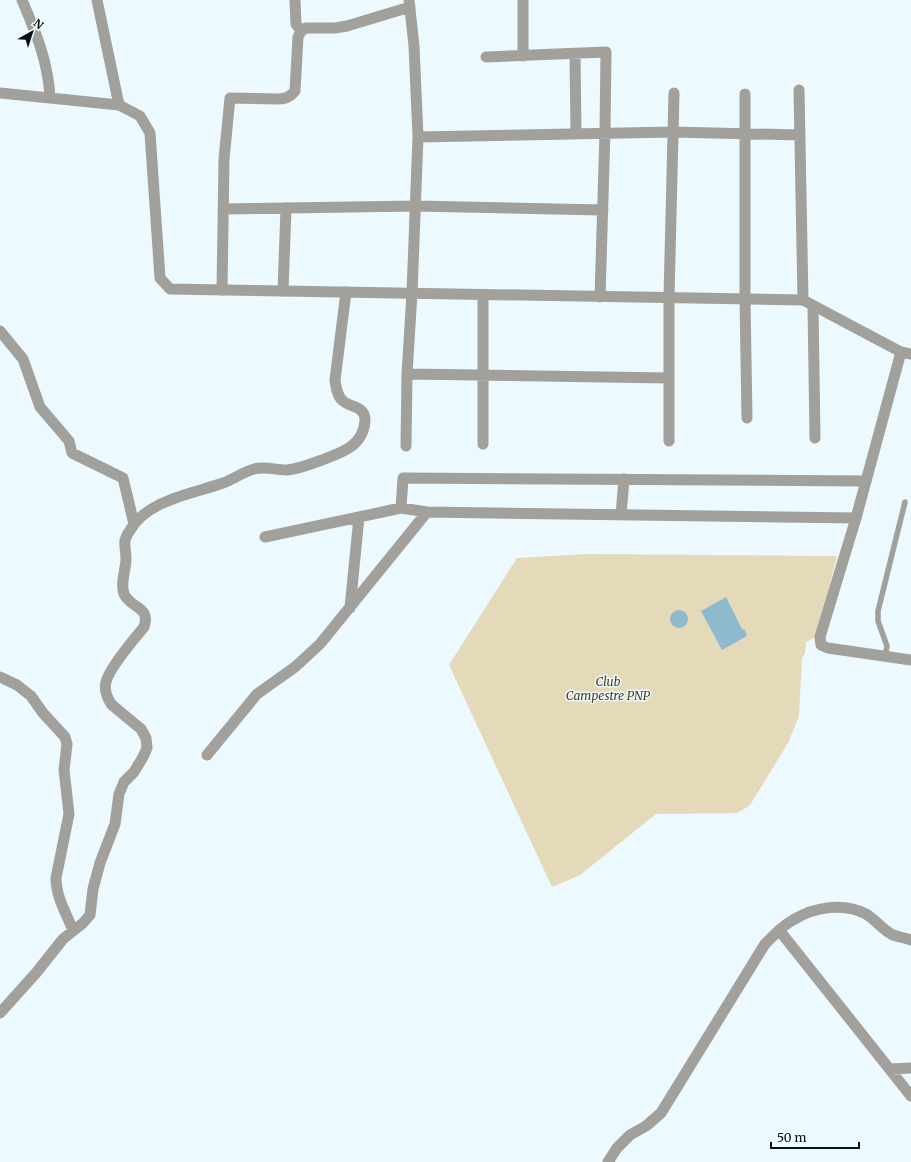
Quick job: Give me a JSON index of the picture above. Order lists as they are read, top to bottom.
{
  "parks": ["Club Campestre PNP"],
  "scale_bar": "50 m",
  "north": "top right"
}
